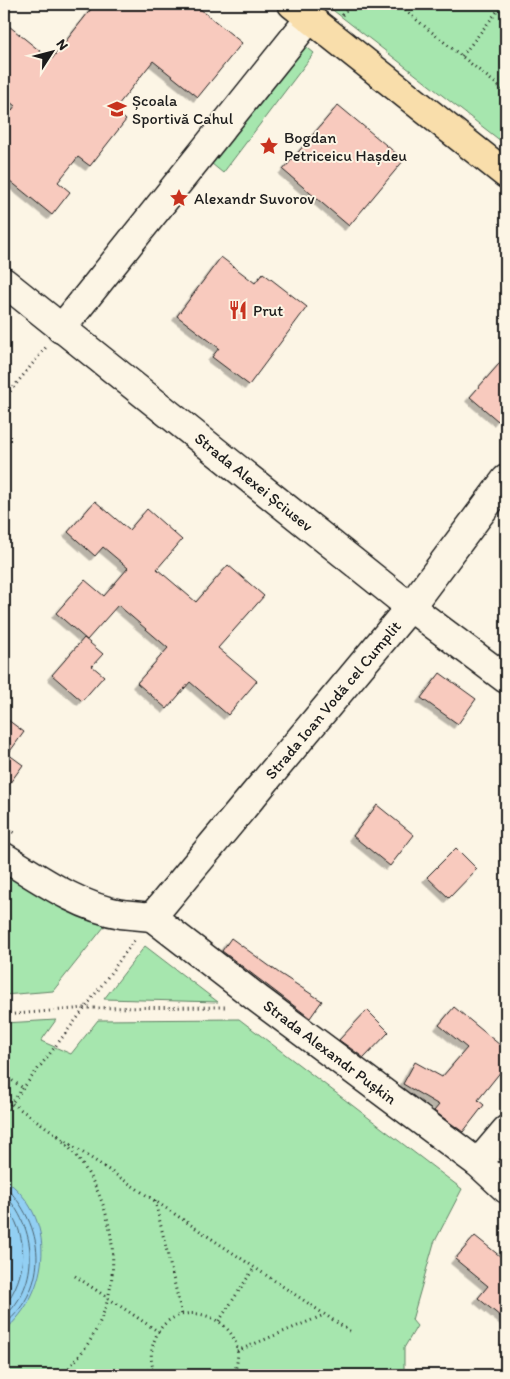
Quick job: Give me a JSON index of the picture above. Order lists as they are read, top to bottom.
{
  "streets": {
    "street": ["Strada Alexei Șciusev", "Strada Ioan Vodă cel Cumplit", "Strada Alexandr Pușkin"]
  },
  "crossings": [
    ["Strada Alexei Șciusev", "Strada Ioan Vodă cel Cumplit"],
    ["Strada Ioan Vodă cel Cumplit", "Strada Alexandr Pușkin"]
  ],
  "places": {
    "school or university": ["Școala Sportivă Cahul"],
    "place": ["Bogdan Petriceicu Hașdeu", "Alexandr Suvorov"],
    "restaurant": ["Prut"]
  },
  "north": "top right"
}
